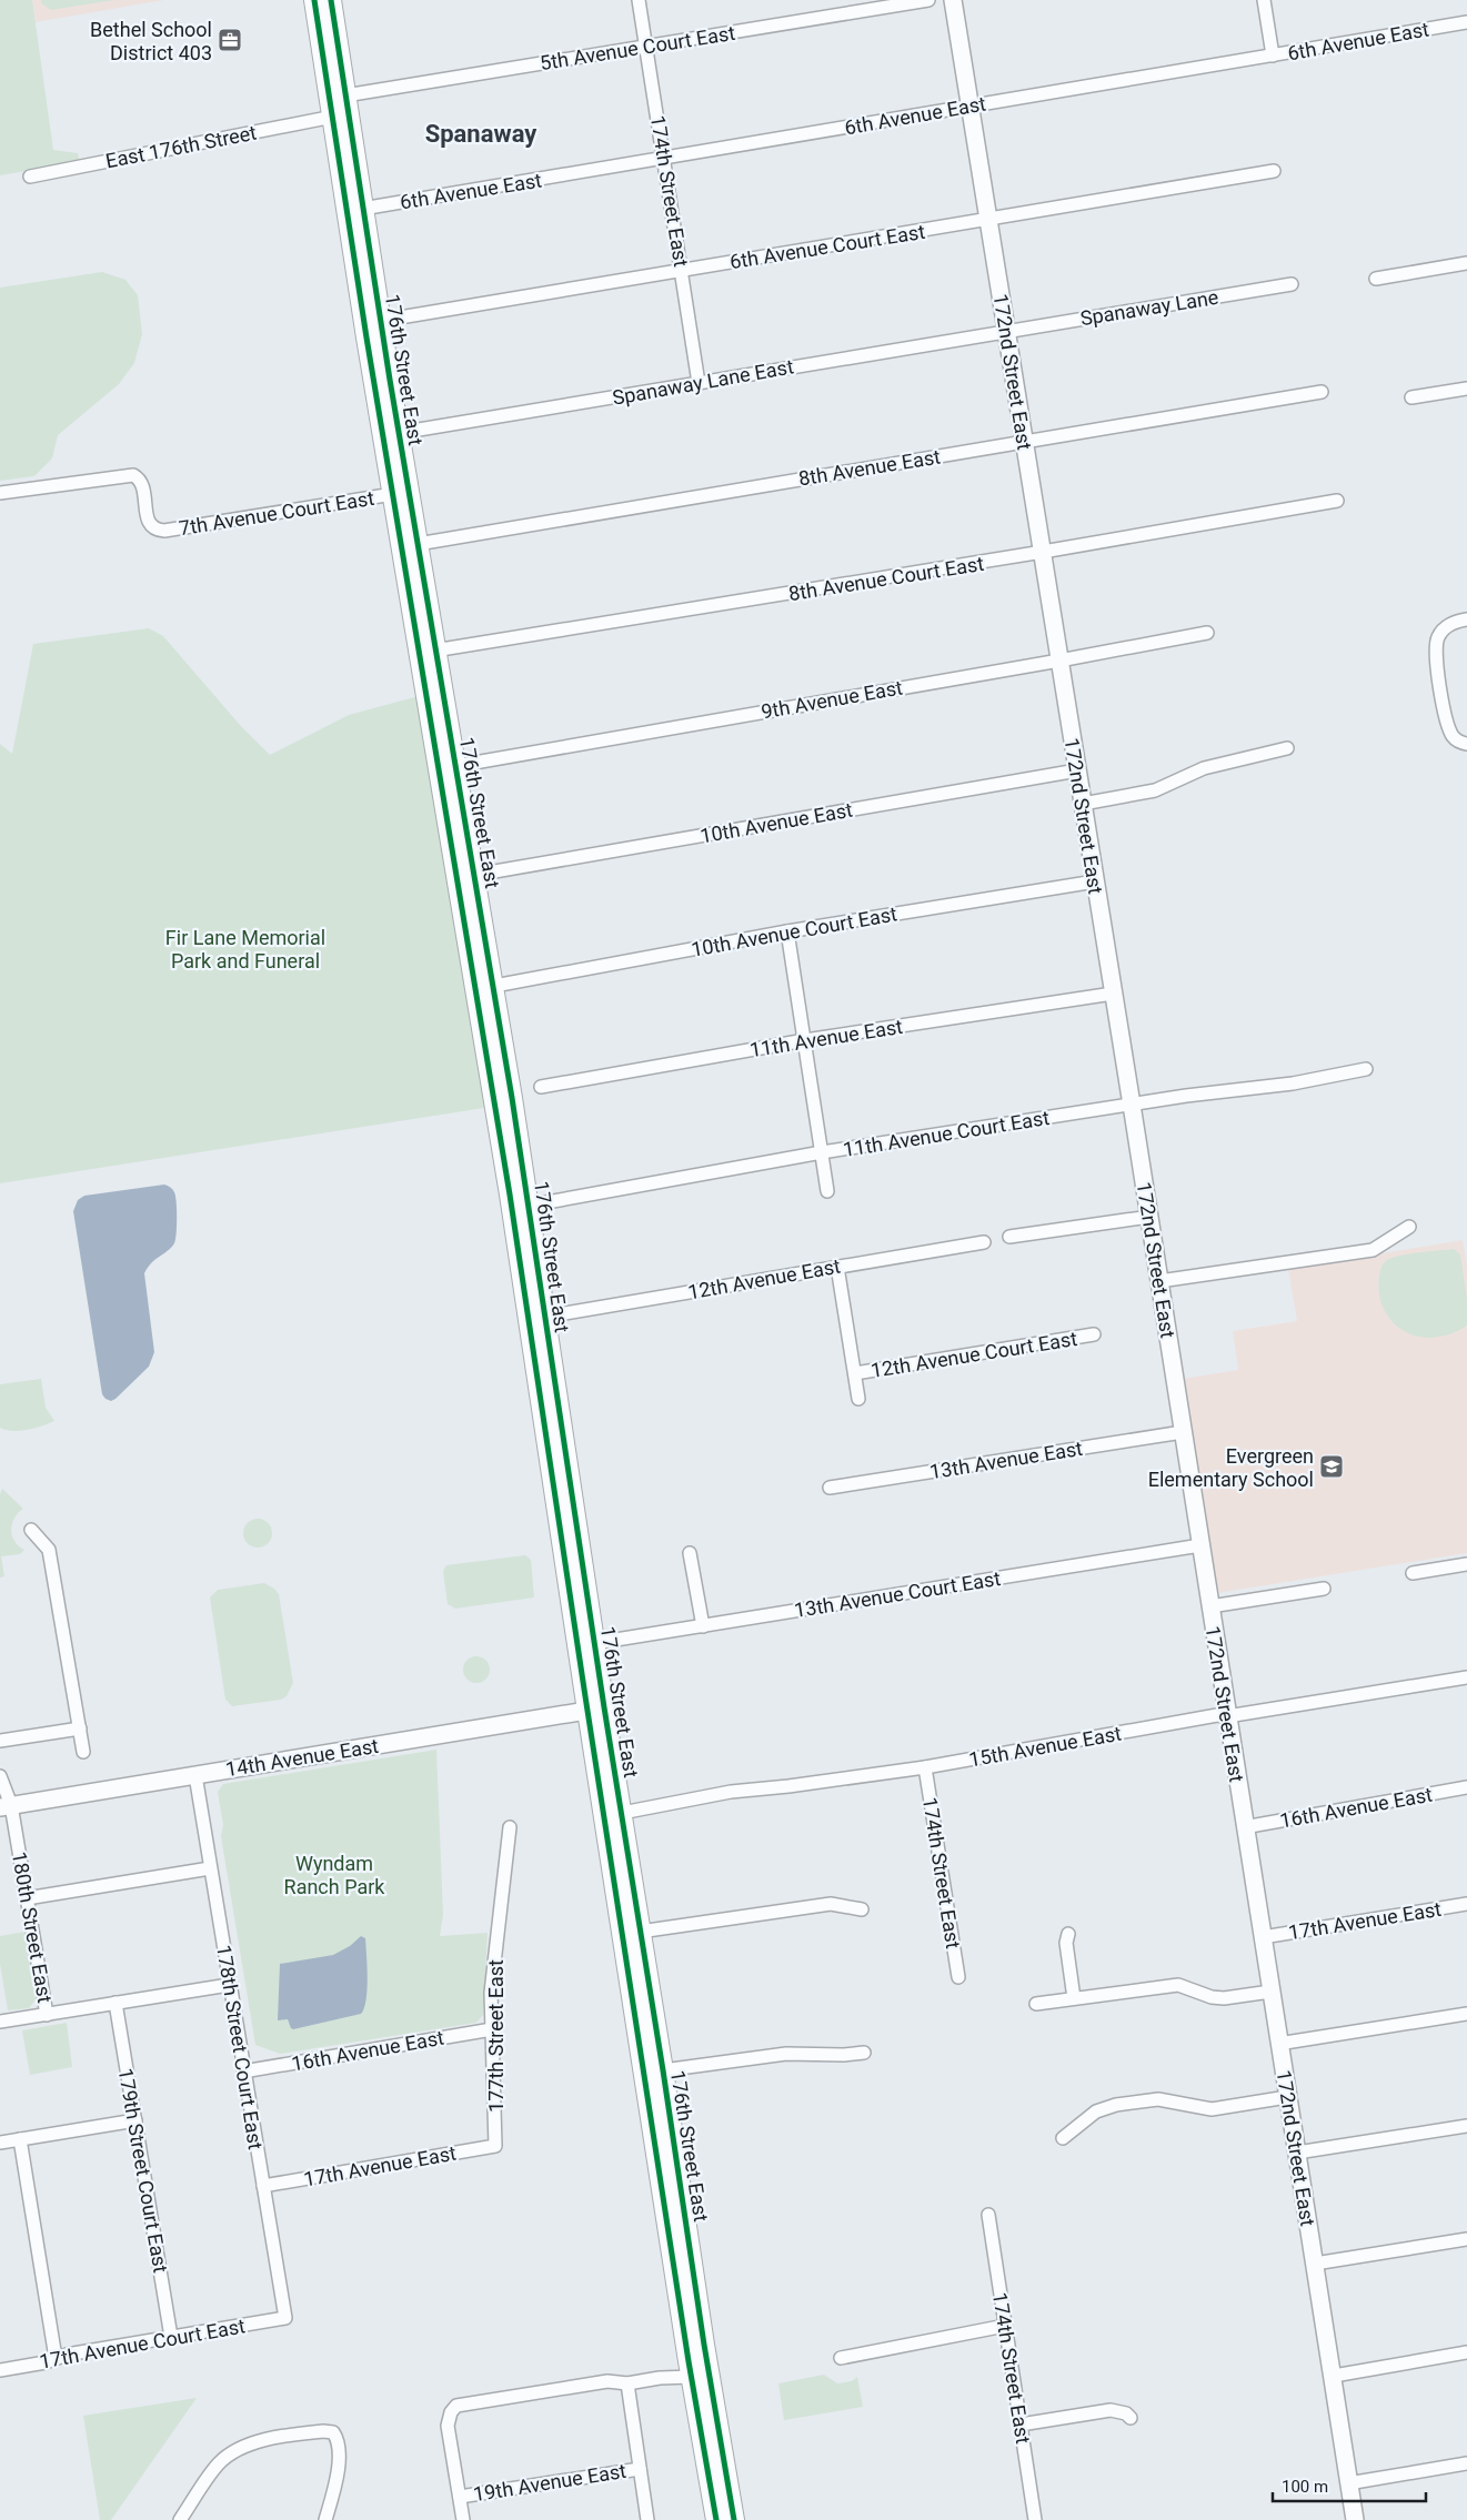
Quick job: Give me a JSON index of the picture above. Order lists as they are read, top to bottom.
{
  "streets": {
    "main road": ["176th Street East"],
    "street": [
      "6th Avenue East",
      "5th Avenue Court East",
      "East 176th Street",
      "174th Street East",
      "6th Avenue Court East",
      "Spanaway Lane",
      "172nd Street East",
      "Spanaway Lane East",
      "8th Avenue East",
      "7th Avenue Court East",
      "8th Avenue Court East",
      "9th Avenue East",
      "10th Avenue East",
      "10th Avenue Court East",
      "11th Avenue East",
      "11th Avenue Court East",
      "12th Avenue East",
      "12th Avenue Court East",
      "13th Avenue East",
      "13th Avenue Court East",
      "15th Avenue East",
      "14th Avenue East",
      "16th Avenue East",
      "17th Avenue East",
      "180th Street East",
      "177th Street East",
      "178th Street Court East",
      "179th Street Court East",
      "17th Avenue Court East",
      "19th Avenue East"
    ]
  },
  "crossings": [
    ["6th Avenue East", "174th Street East"],
    ["6th Avenue East", "176th Street East"],
    ["6th Avenue East", "172nd Street East"],
    ["5th Avenue Court East", "174th Street East"],
    ["5th Avenue Court East", "176th Street East"],
    ["East 176th Street", "176th Street East"],
    ["174th Street East", "6th Avenue Court East"],
    ["174th Street East", "Spanaway Lane East"],
    ["174th Street East", "15th Avenue East"],
    ["6th Avenue Court East", "176th Street East"],
    ["6th Avenue Court East", "172nd Street East"],
    ["Spanaway Lane", "172nd Street East"],
    ["Spanaway Lane", "Spanaway Lane East"],
    ["176th Street East", "Spanaway Lane East"],
    ["176th Street East", "8th Avenue East"],
    ["176th Street East", "7th Avenue Court East"],
    ["176th Street East", "8th Avenue Court East"],
    ["176th Street East", "9th Avenue East"],
    ["176th Street East", "10th Avenue East"],
    ["176th Street East", "10th Avenue Court East"],
    ["176th Street East", "11th Avenue Court East"],
    ["176th Street East", "12th Avenue East"],
    ["176th Street East", "13th Avenue Court East"],
    ["176th Street East", "15th Avenue East"],
    ["176th Street East", "14th Avenue East"],
    ["172nd Street East", "Spanaway Lane East"],
    ["172nd Street East", "8th Avenue East"],
    ["172nd Street East", "8th Avenue Court East"],
    ["172nd Street East", "9th Avenue East"],
    ["172nd Street East", "10th Avenue East"],
    ["172nd Street East", "10th Avenue Court East"],
    ["172nd Street East", "11th Avenue East"],
    ["172nd Street East", "11th Avenue Court East"],
    ["172nd Street East", "13th Avenue East"],
    ["172nd Street East", "13th Avenue Court East"],
    ["172nd Street East", "15th Avenue East"],
    ["172nd Street East", "16th Avenue East"],
    ["172nd Street East", "17th Avenue East"],
    ["14th Avenue East", "180th Street East"],
    ["14th Avenue East", "178th Street Court East"],
    ["16th Avenue East", "177th Street East"],
    ["16th Avenue East", "178th Street Court East"],
    ["17th Avenue East", "177th Street East"],
    ["17th Avenue East", "178th Street Court East"],
    ["178th Street Court East", "17th Avenue Court East"],
    ["179th Street Court East", "17th Avenue Court East"]
  ],
  "districts": ["Spanaway"],
  "parks": ["Fir Lane Memorial Park and Funeral", "Wyndam Ranch Park"],
  "places": {
    "office": ["Bethel School District 403"],
    "school or university": ["Evergreen Elementary School"]
  },
  "scale_bar": "100 m"
}
